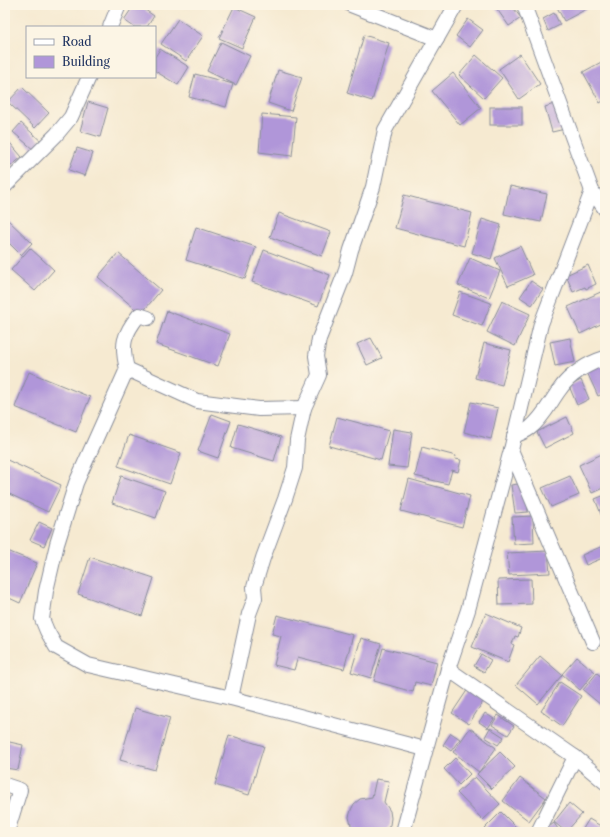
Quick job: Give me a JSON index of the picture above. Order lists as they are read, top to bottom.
{
  "legend": ["Road", "Building"]
}
